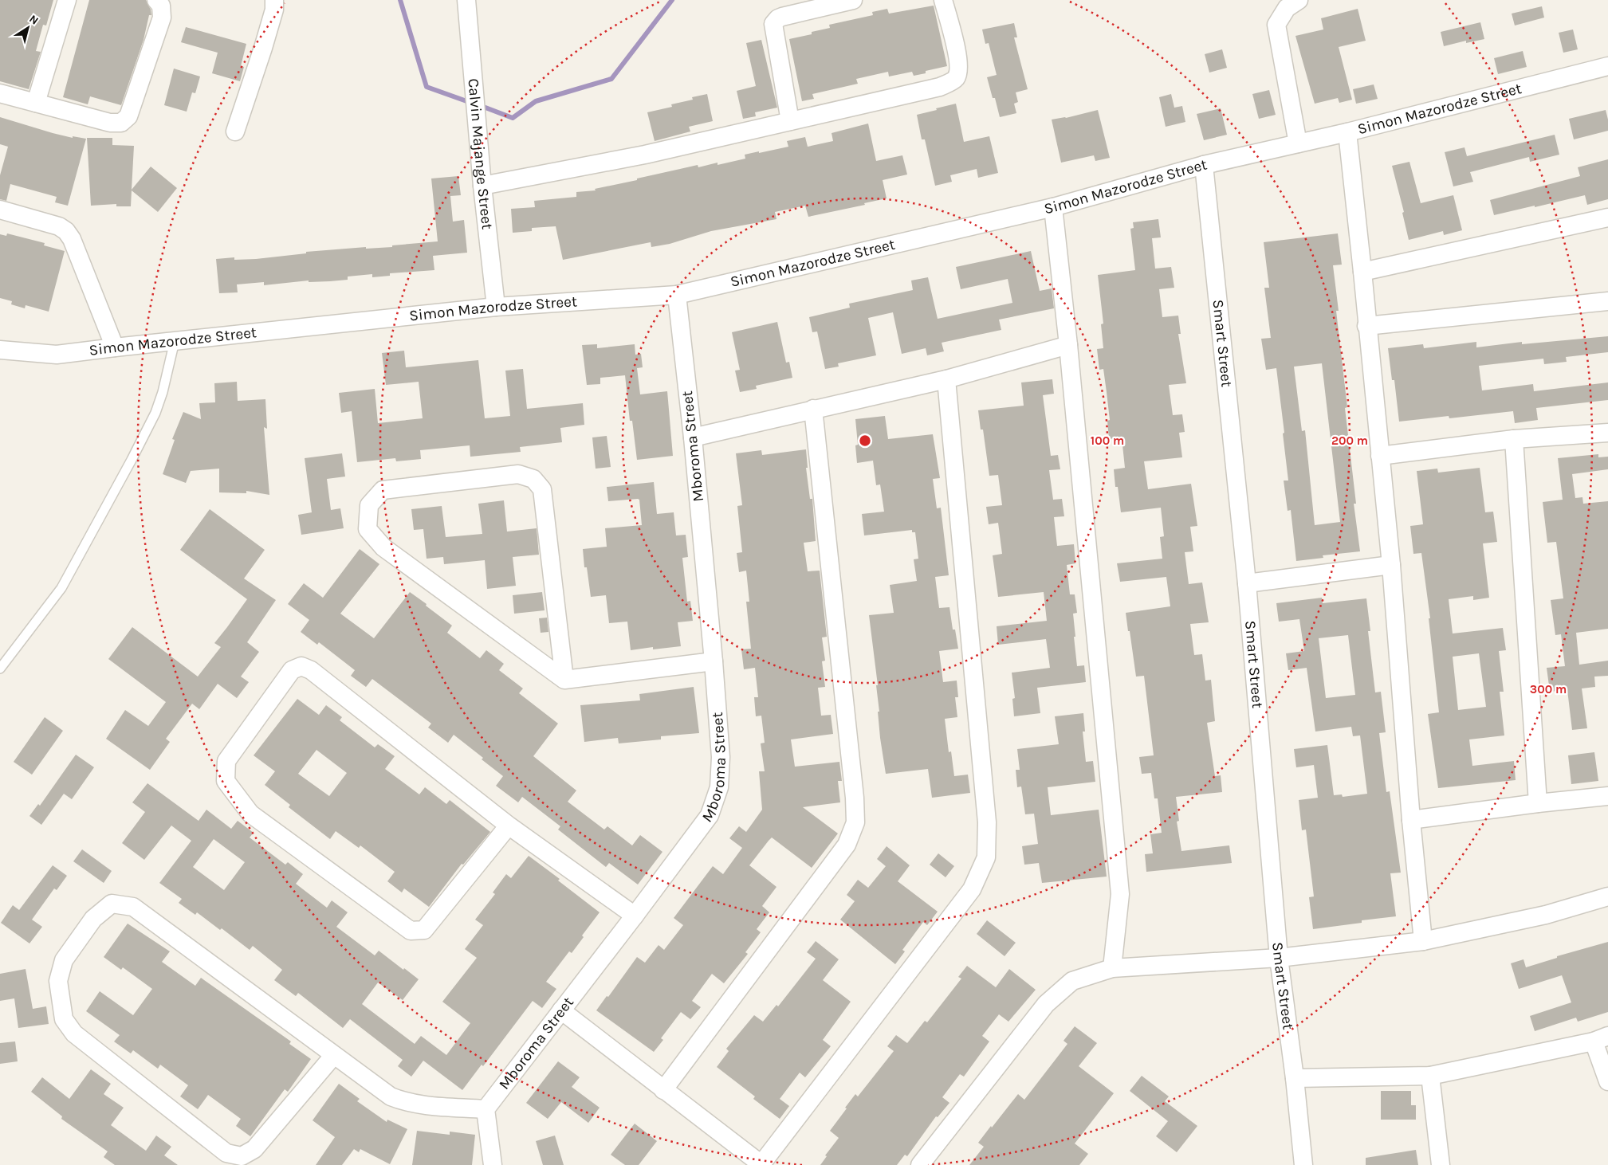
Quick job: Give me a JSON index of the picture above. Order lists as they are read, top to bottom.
{
  "streets": {
    "street": [
      "Simon Mazorodze Street",
      "Calvin Majange Street",
      "Smart Street",
      "Mboroma Street"
    ]
  },
  "crossings": [
    ["Simon Mazorodze Street", "Calvin Majange Street"],
    ["Simon Mazorodze Street", "Smart Street"],
    ["Simon Mazorodze Street", "Mboroma Street"]
  ],
  "north": "top right",
  "rings": ["100 m", "200 m", "300 m"]
}
